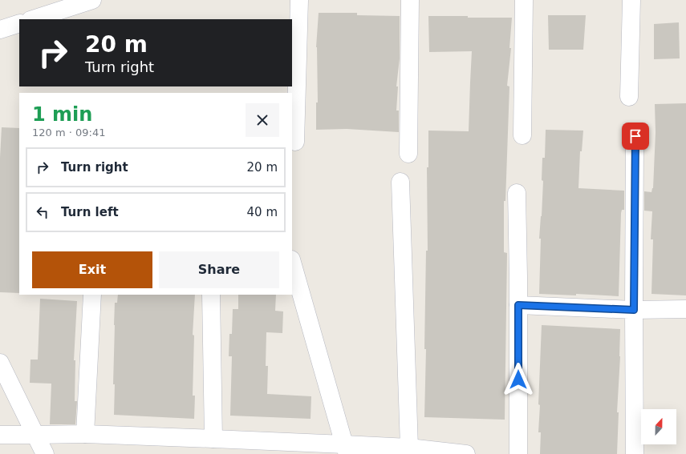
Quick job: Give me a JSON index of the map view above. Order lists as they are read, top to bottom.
{
  "north": "top",
  "page": {
    "turn": ["20 m", "Turn right"],
    "heading": ["1 min", "120 m · 09:41"],
    "list": [
      {
        "name": "Turn right",
        "value": "20 m"
      },
      {
        "name": "Turn left",
        "value": "40 m"
      }
    ],
    "buttons": ["Exit", "Share"]
  }
}
